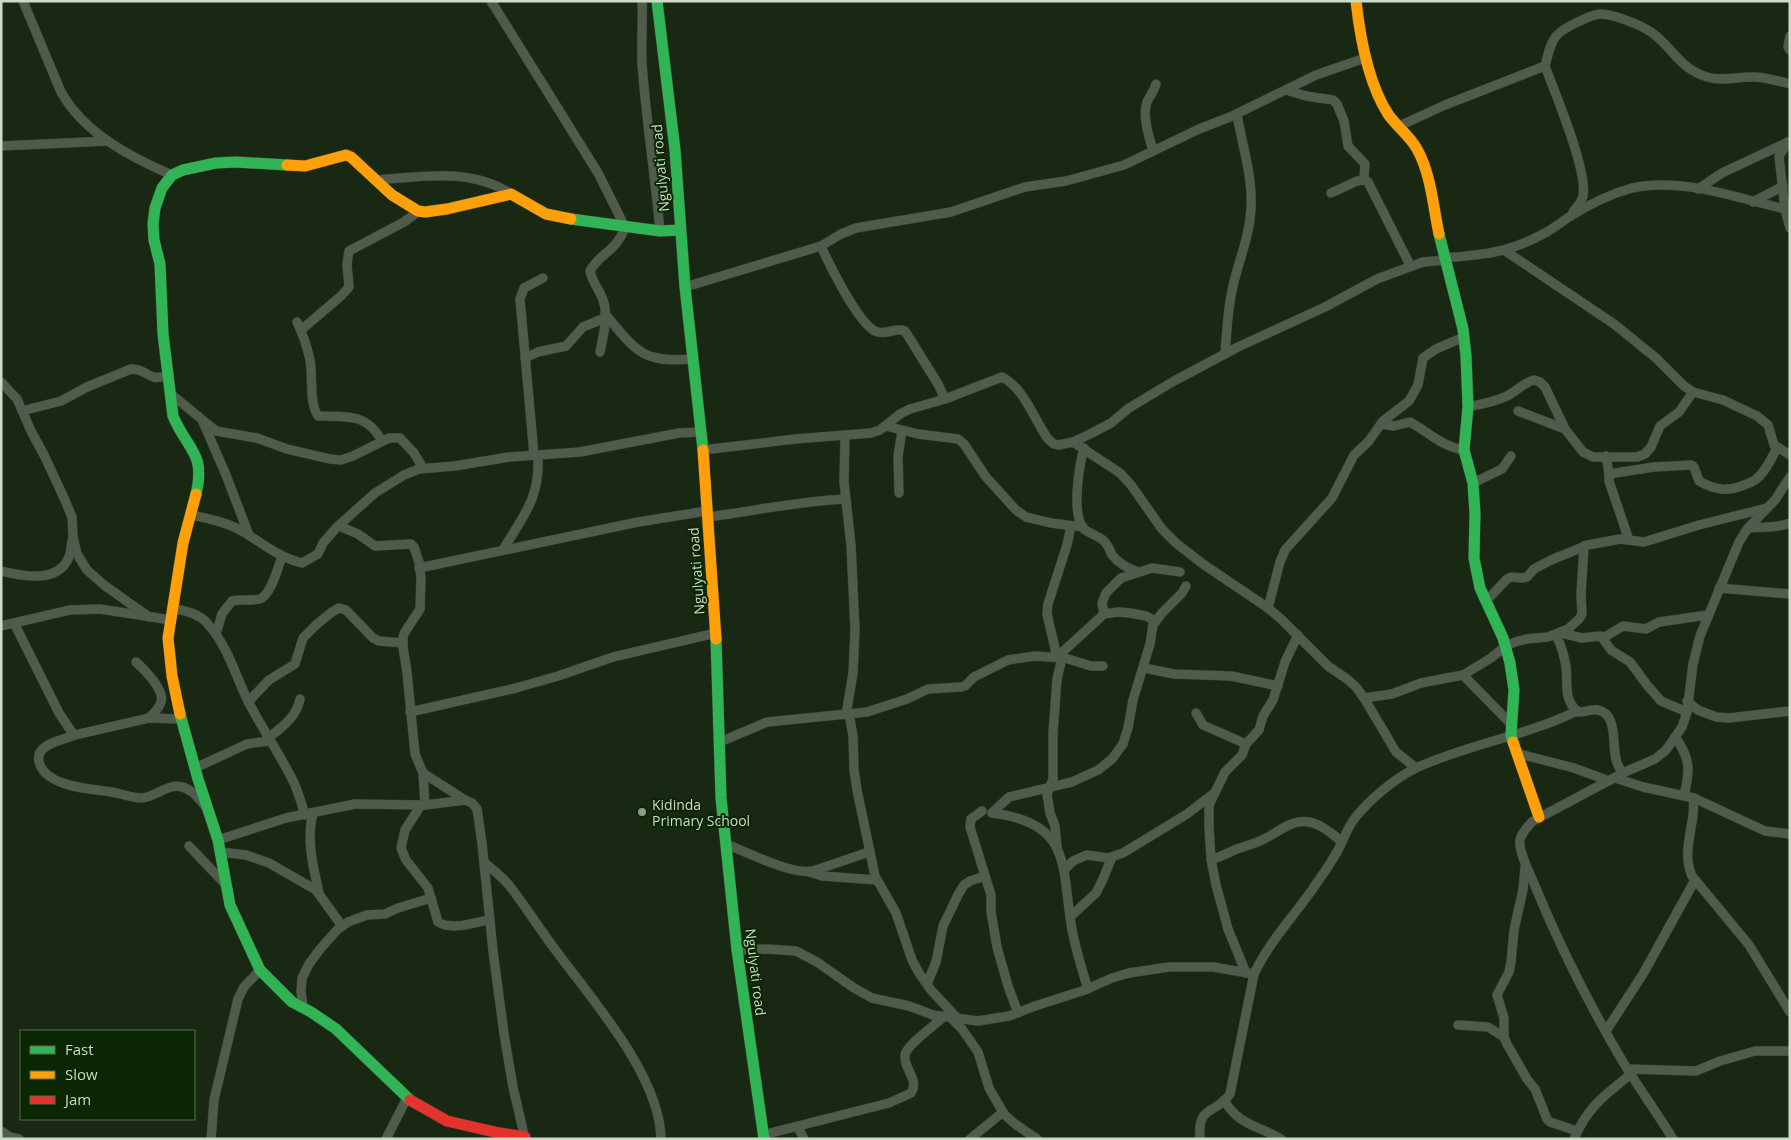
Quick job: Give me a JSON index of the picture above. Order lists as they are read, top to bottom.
{
  "streets": {
    "street": ["Ngulyati road"]
  },
  "places": ["Kidinda Primary School"],
  "legend": ["Fast", "Slow", "Jam"]
}
